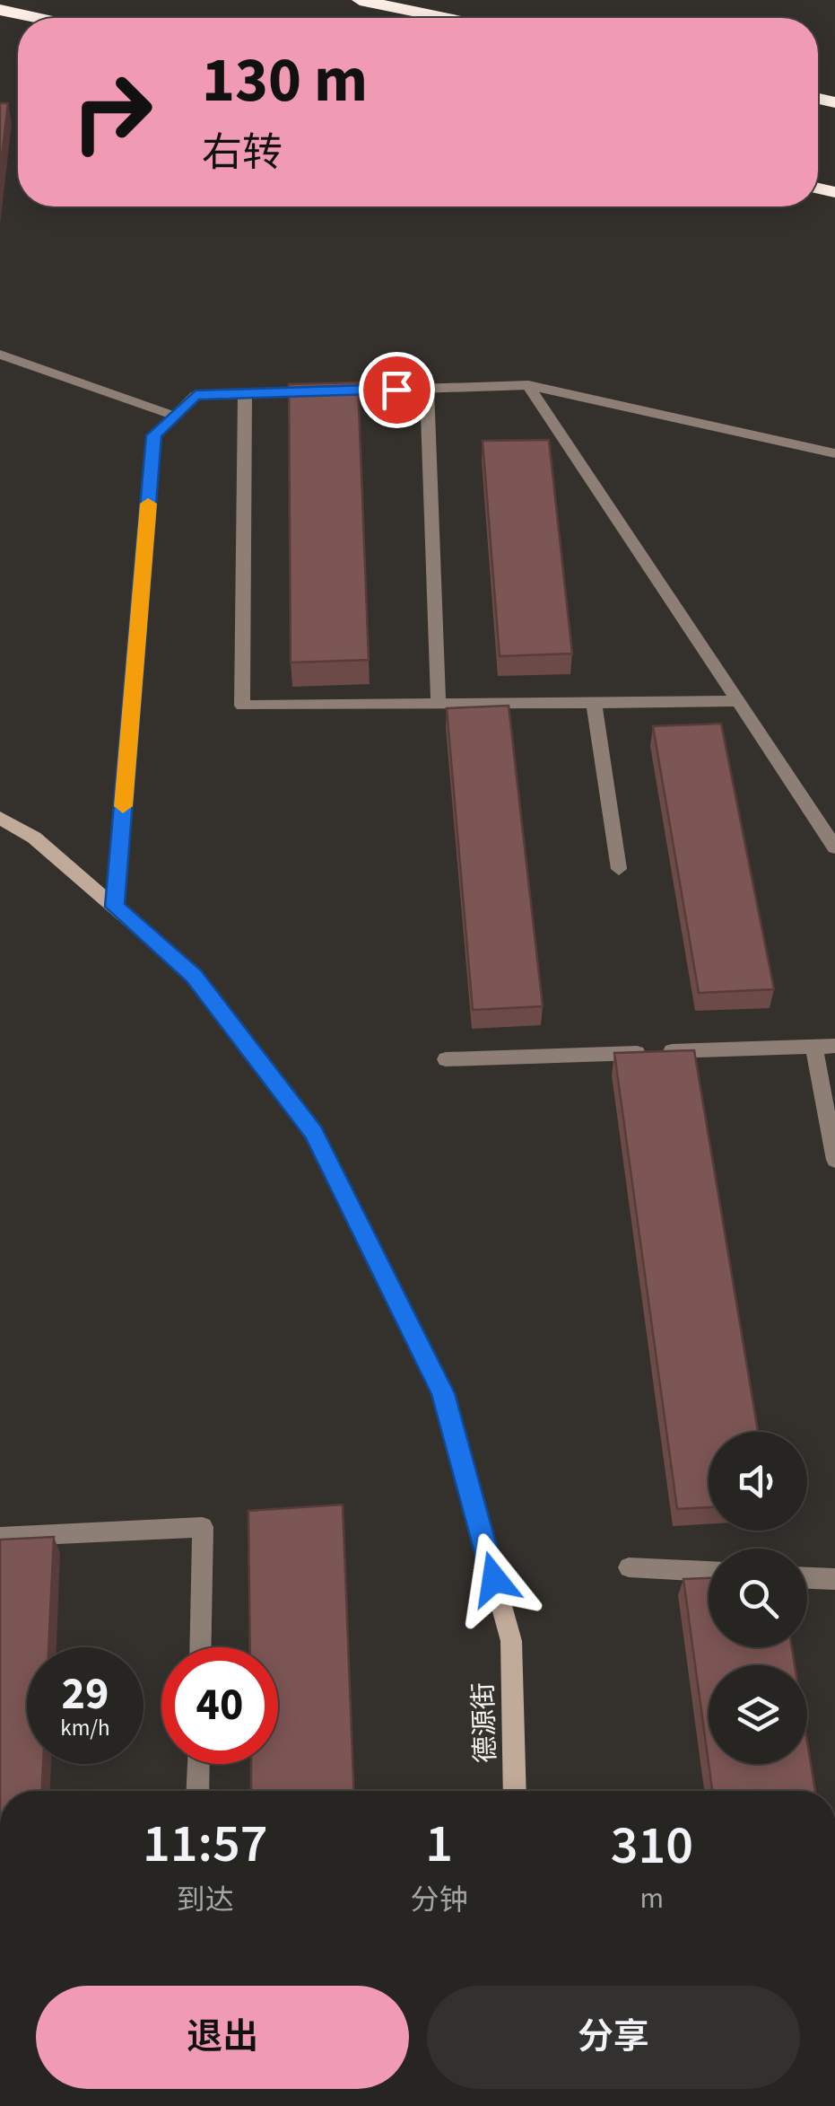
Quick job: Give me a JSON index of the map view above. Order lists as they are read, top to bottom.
{
  "streets": {
    "street": ["德源街"]
  },
  "page": {
    "turn": ["130 m", "右转"],
    "speed": "29 km/h",
    "limit": "40",
    "eta": [
      "11:57",
      "到达",
      "1",
      "分钟",
      "310",
      "m"
    ],
    "buttons": ["退出", "分享"]
  }
}
